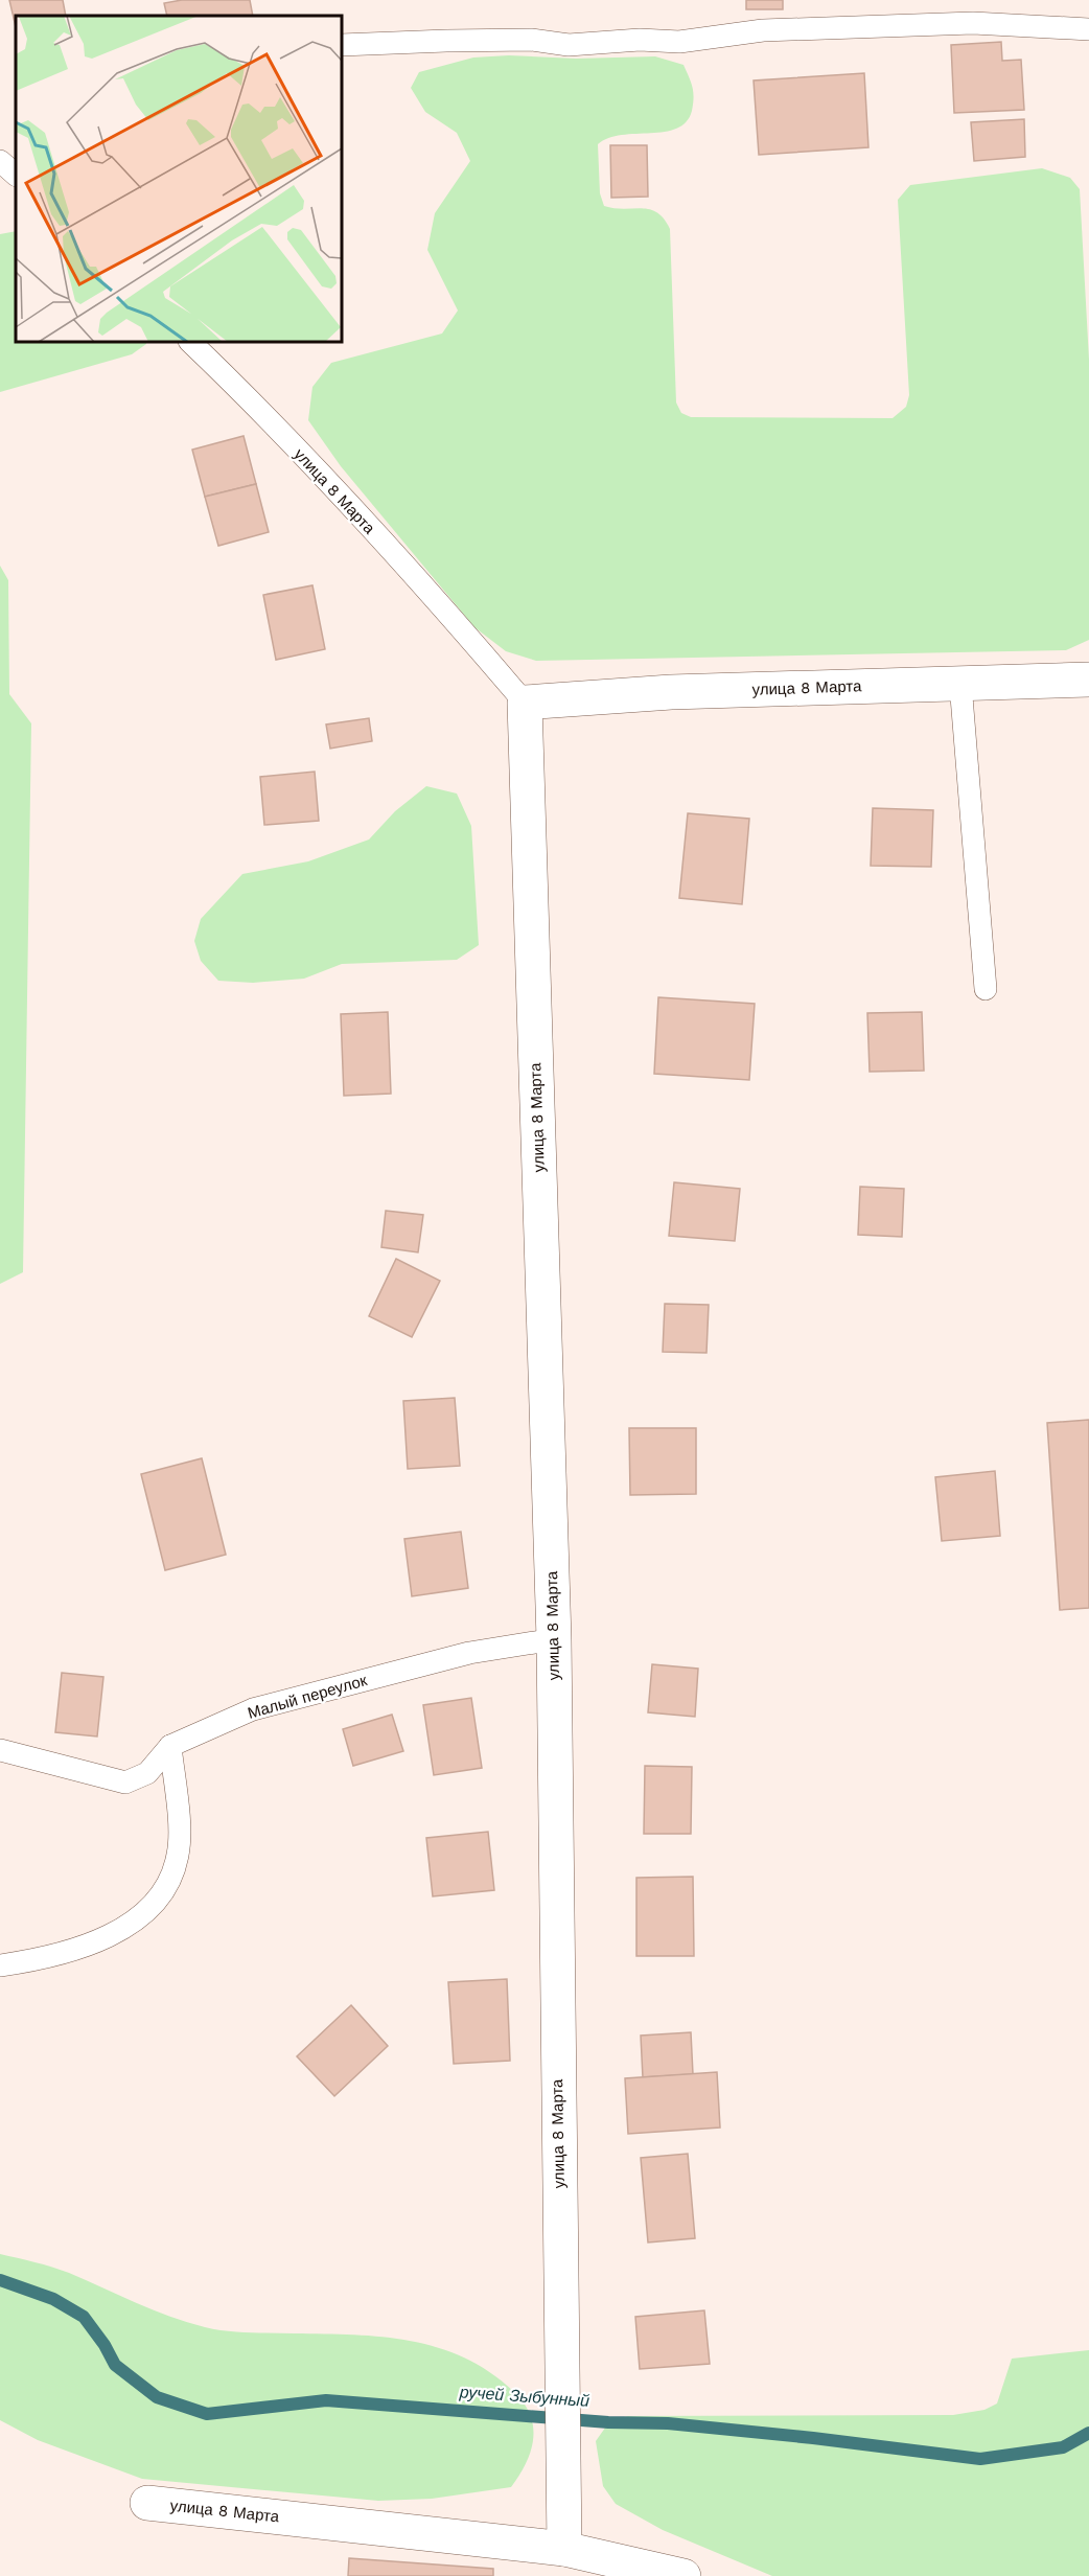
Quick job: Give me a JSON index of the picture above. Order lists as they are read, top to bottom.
{
  "streets": {
    "street": ["улица 8 Марта"],
    "lane": ["Малый переулок"]
  },
  "crossings": [
    ["улица 8 Марта", "Малый переулок"]
  ],
  "water": ["ручей Зыбунный"]
}
